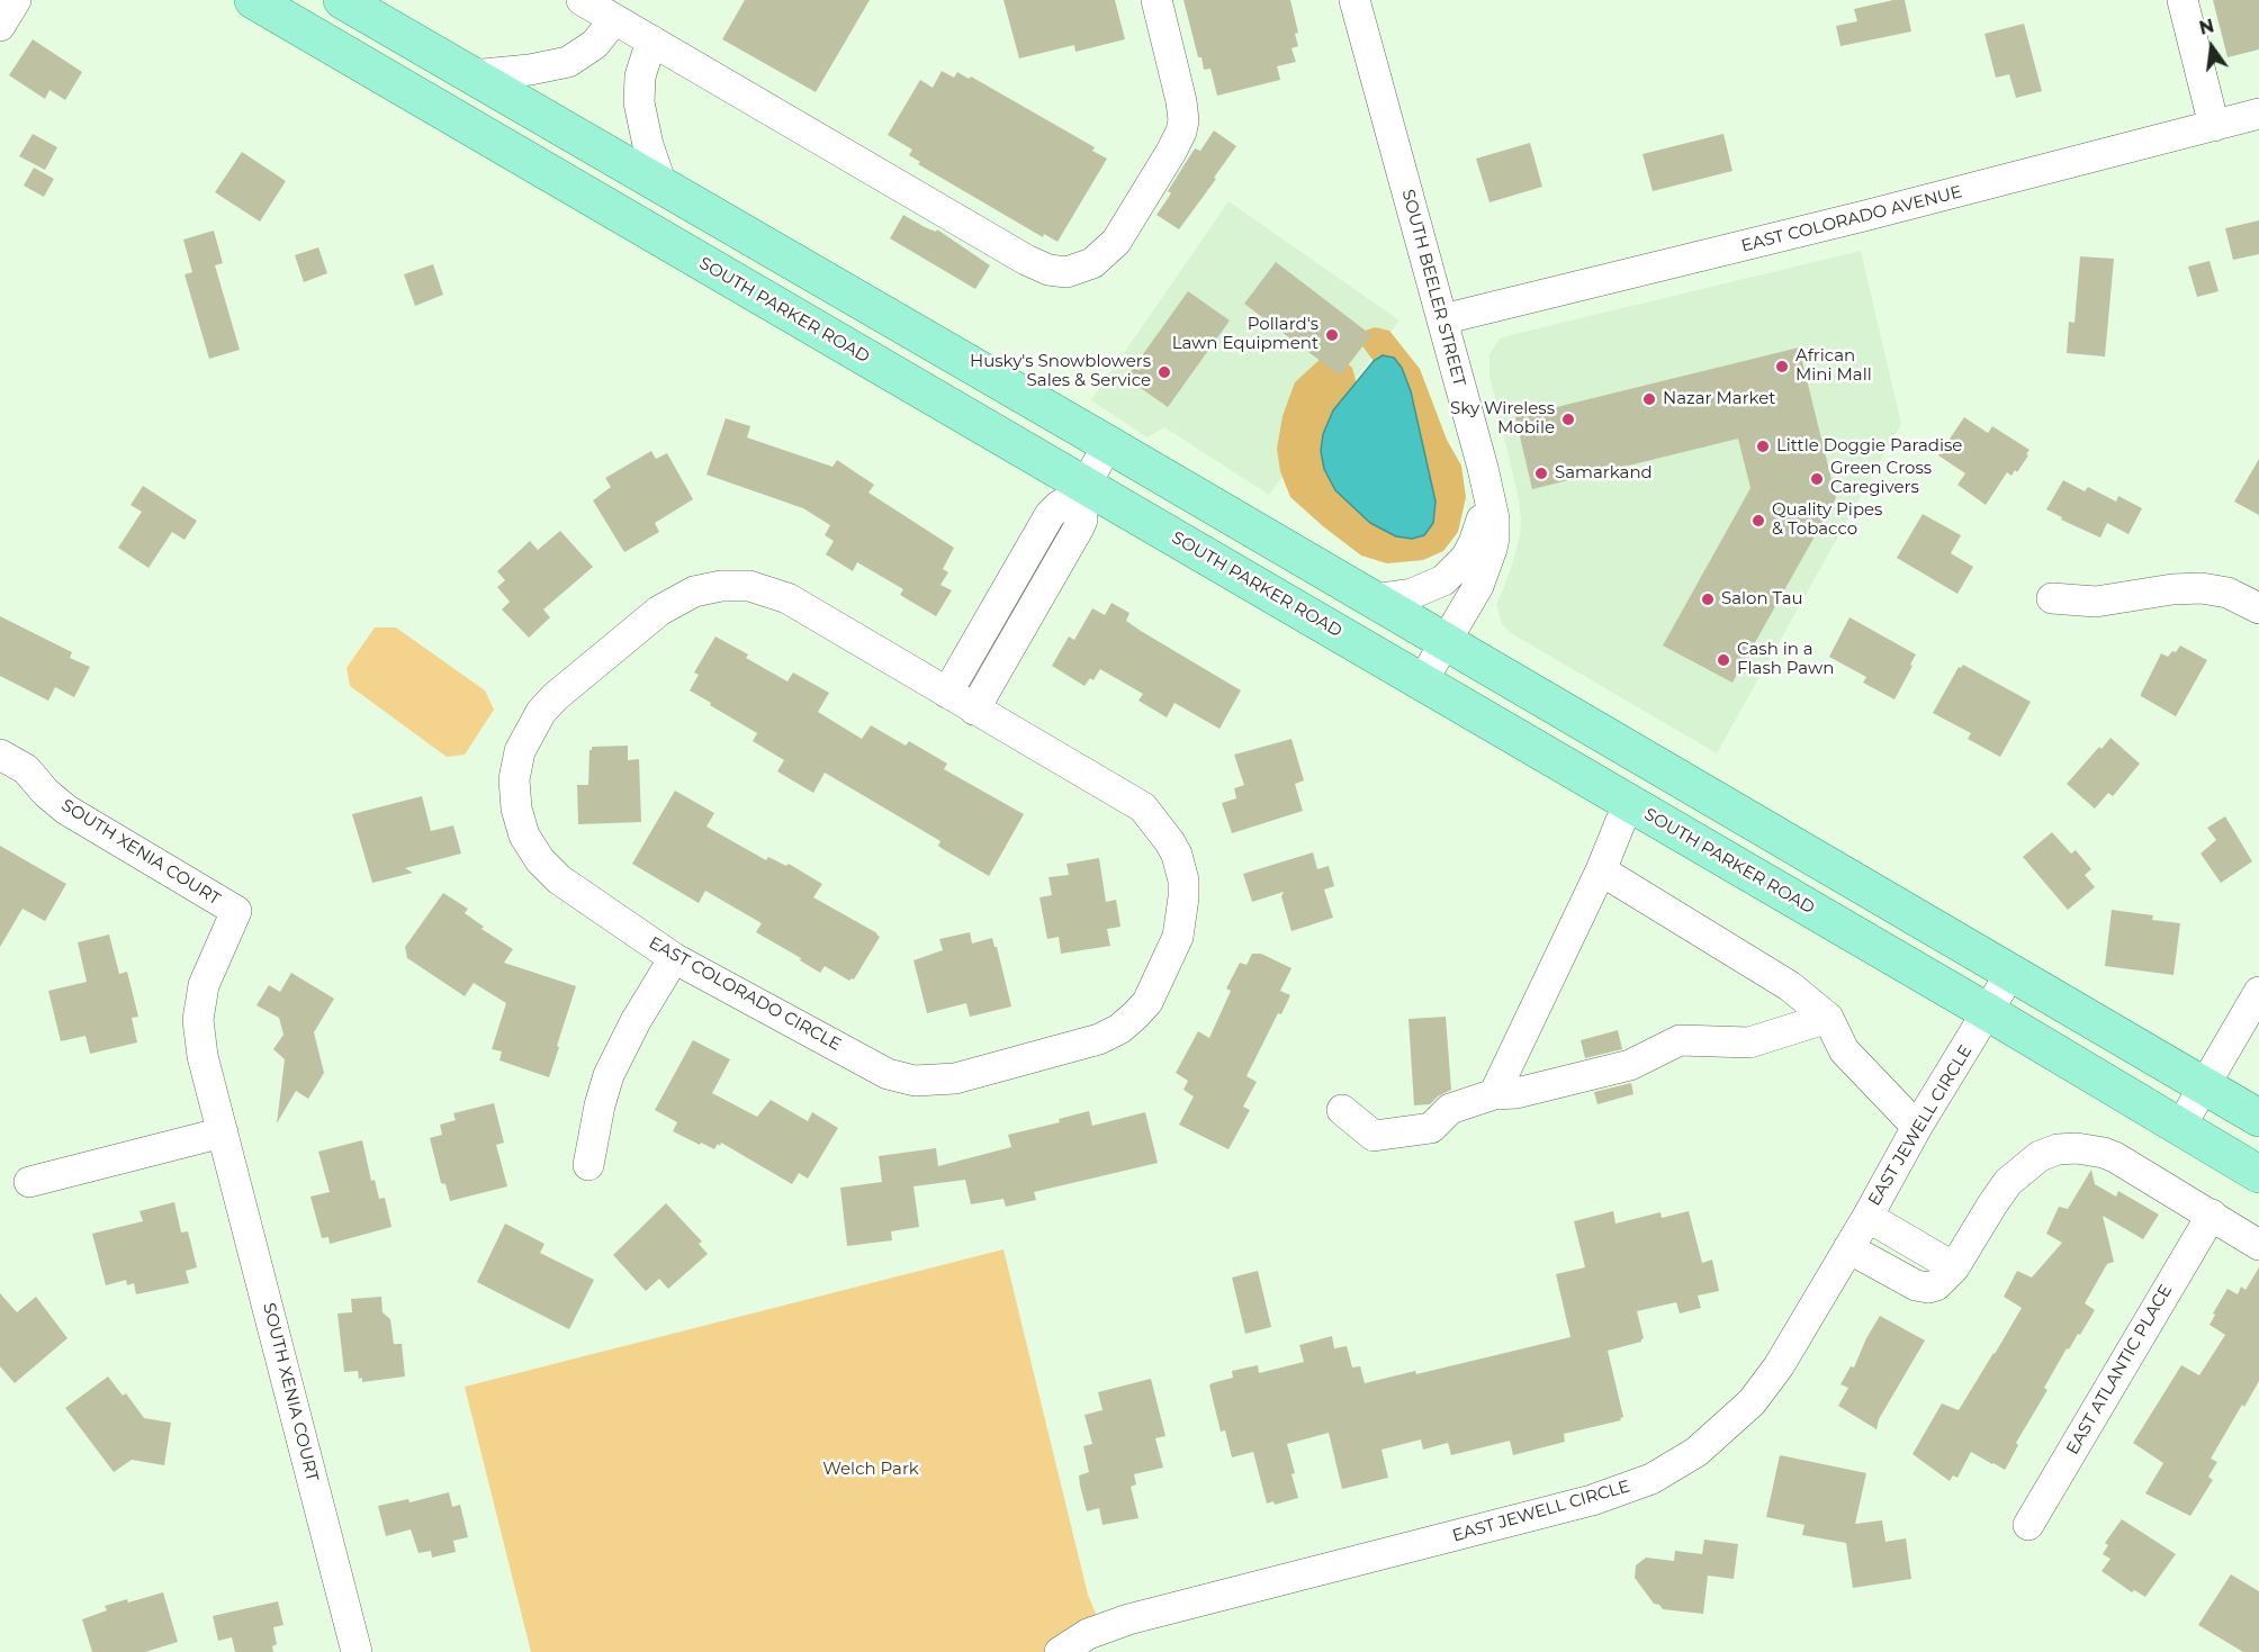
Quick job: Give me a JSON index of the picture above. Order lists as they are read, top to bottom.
{
  "streets": {
    "main road": ["SOUTH PARKER ROAD"],
    "street": [
      "EAST COLORADO AVENUE",
      "SOUTH BEELER STREET",
      "SOUTH XENIA COURT",
      "EAST COLORADO CIRCLE",
      "EAST JEWELL CIRCLE",
      "EAST ATLANTIC PLACE"
    ]
  },
  "crossings": [
    ["EAST COLORADO AVENUE", "SOUTH BEELER STREET"],
    ["SOUTH BEELER STREET", "SOUTH PARKER ROAD"],
    ["SOUTH PARKER ROAD", "EAST JEWELL CIRCLE"]
  ],
  "parks": ["Welch Park"],
  "places": [
    "Pollard's Lawn Equipment",
    "African Mini Mall",
    "Husky's Snowblowers Sales & Service",
    "Nazar Market",
    "Sky Wireless Mobile",
    "Little Doggie Paradise",
    "Samarkand",
    "Green Cross Caregivers",
    "Quality Pipes & Tobacco",
    "Salon Tau",
    "Cash in a Flash Pawn"
  ],
  "north": "top"
}
